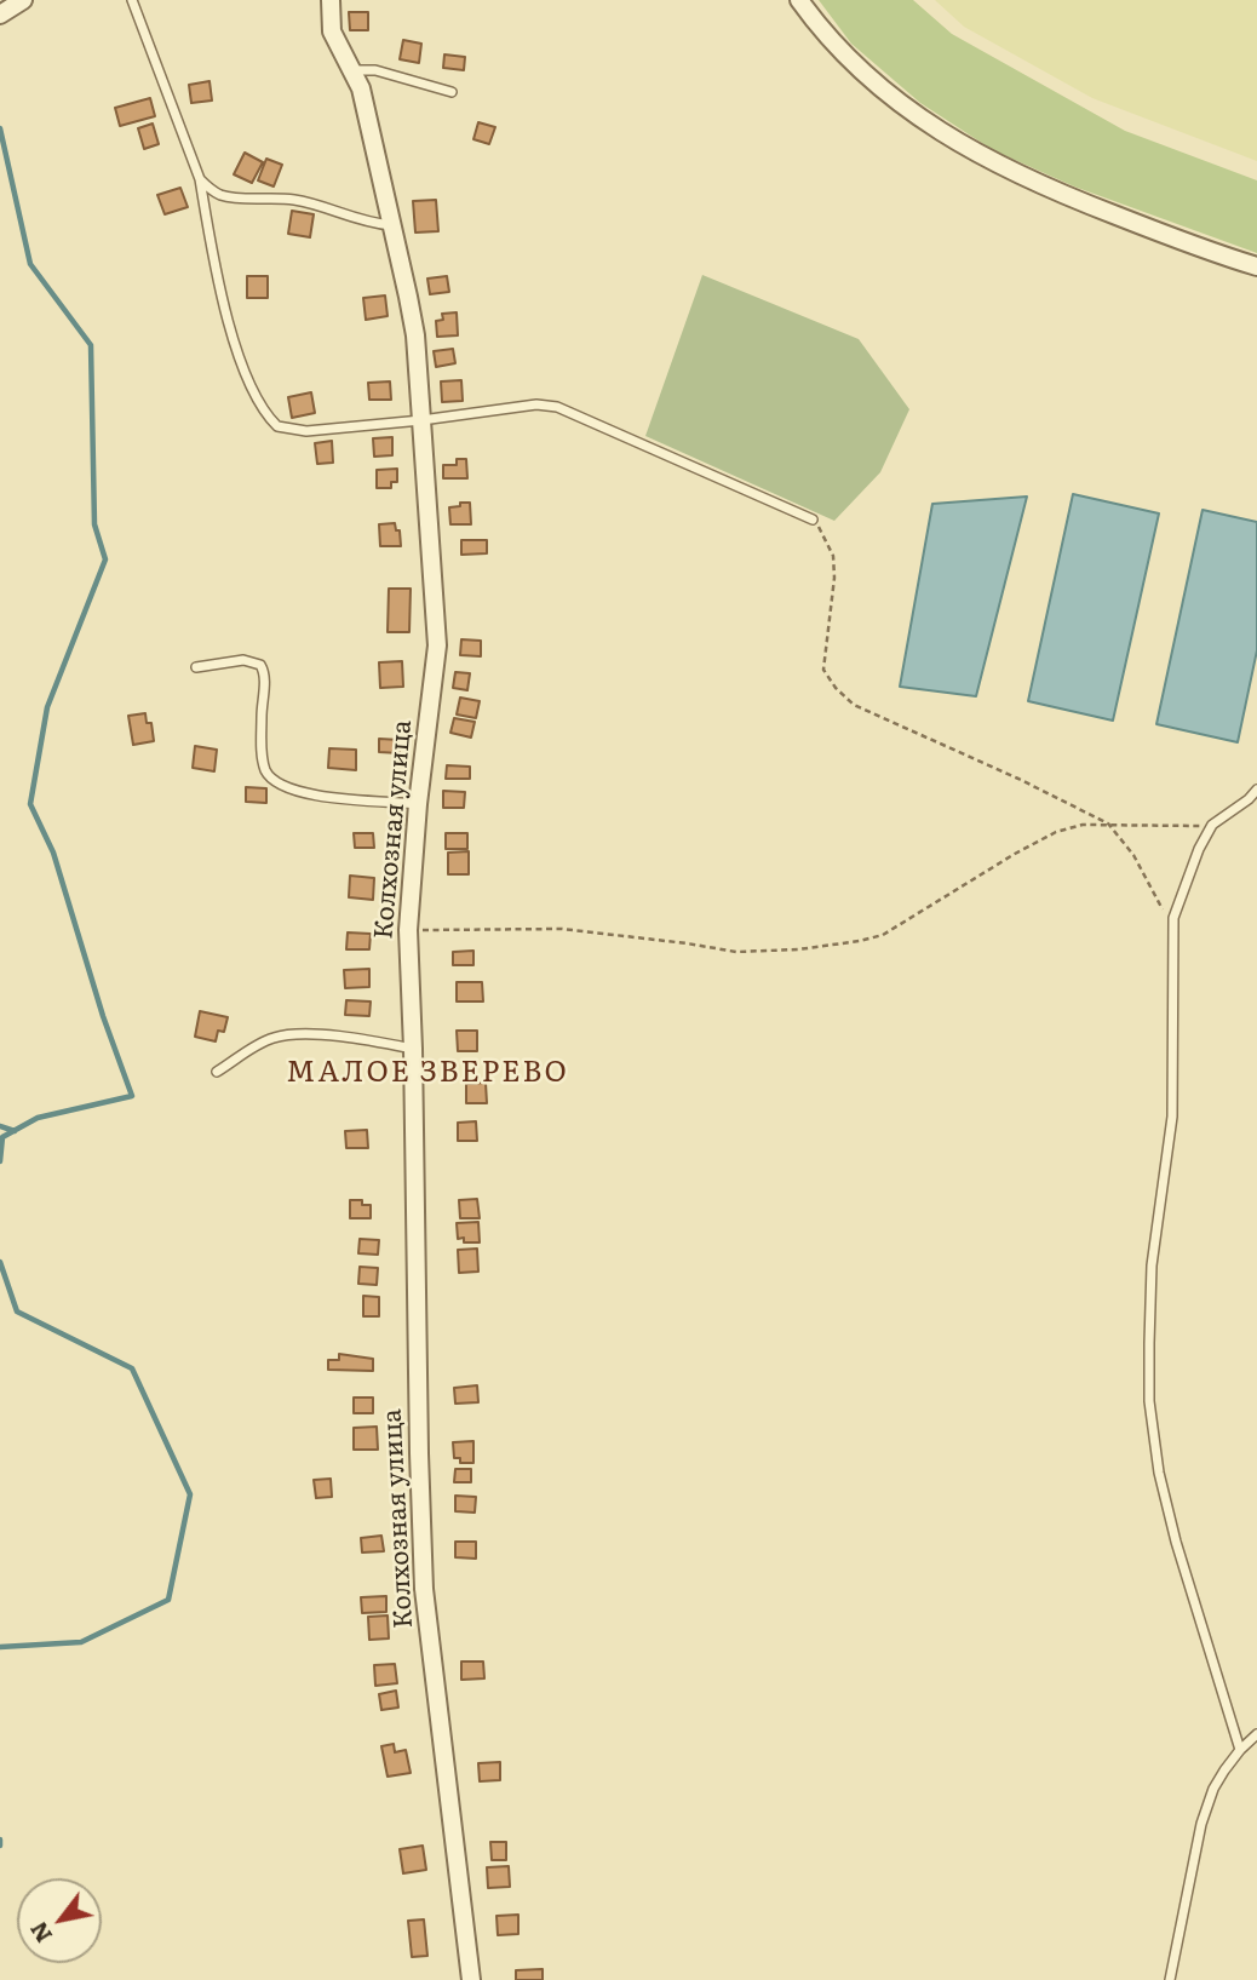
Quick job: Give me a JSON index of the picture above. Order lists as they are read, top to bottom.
{
  "streets": {
    "street": ["Колхозная улица"]
  },
  "districts": ["МАЛОЕ ЗВЕРЕВО"],
  "north": "bottom left"
}
